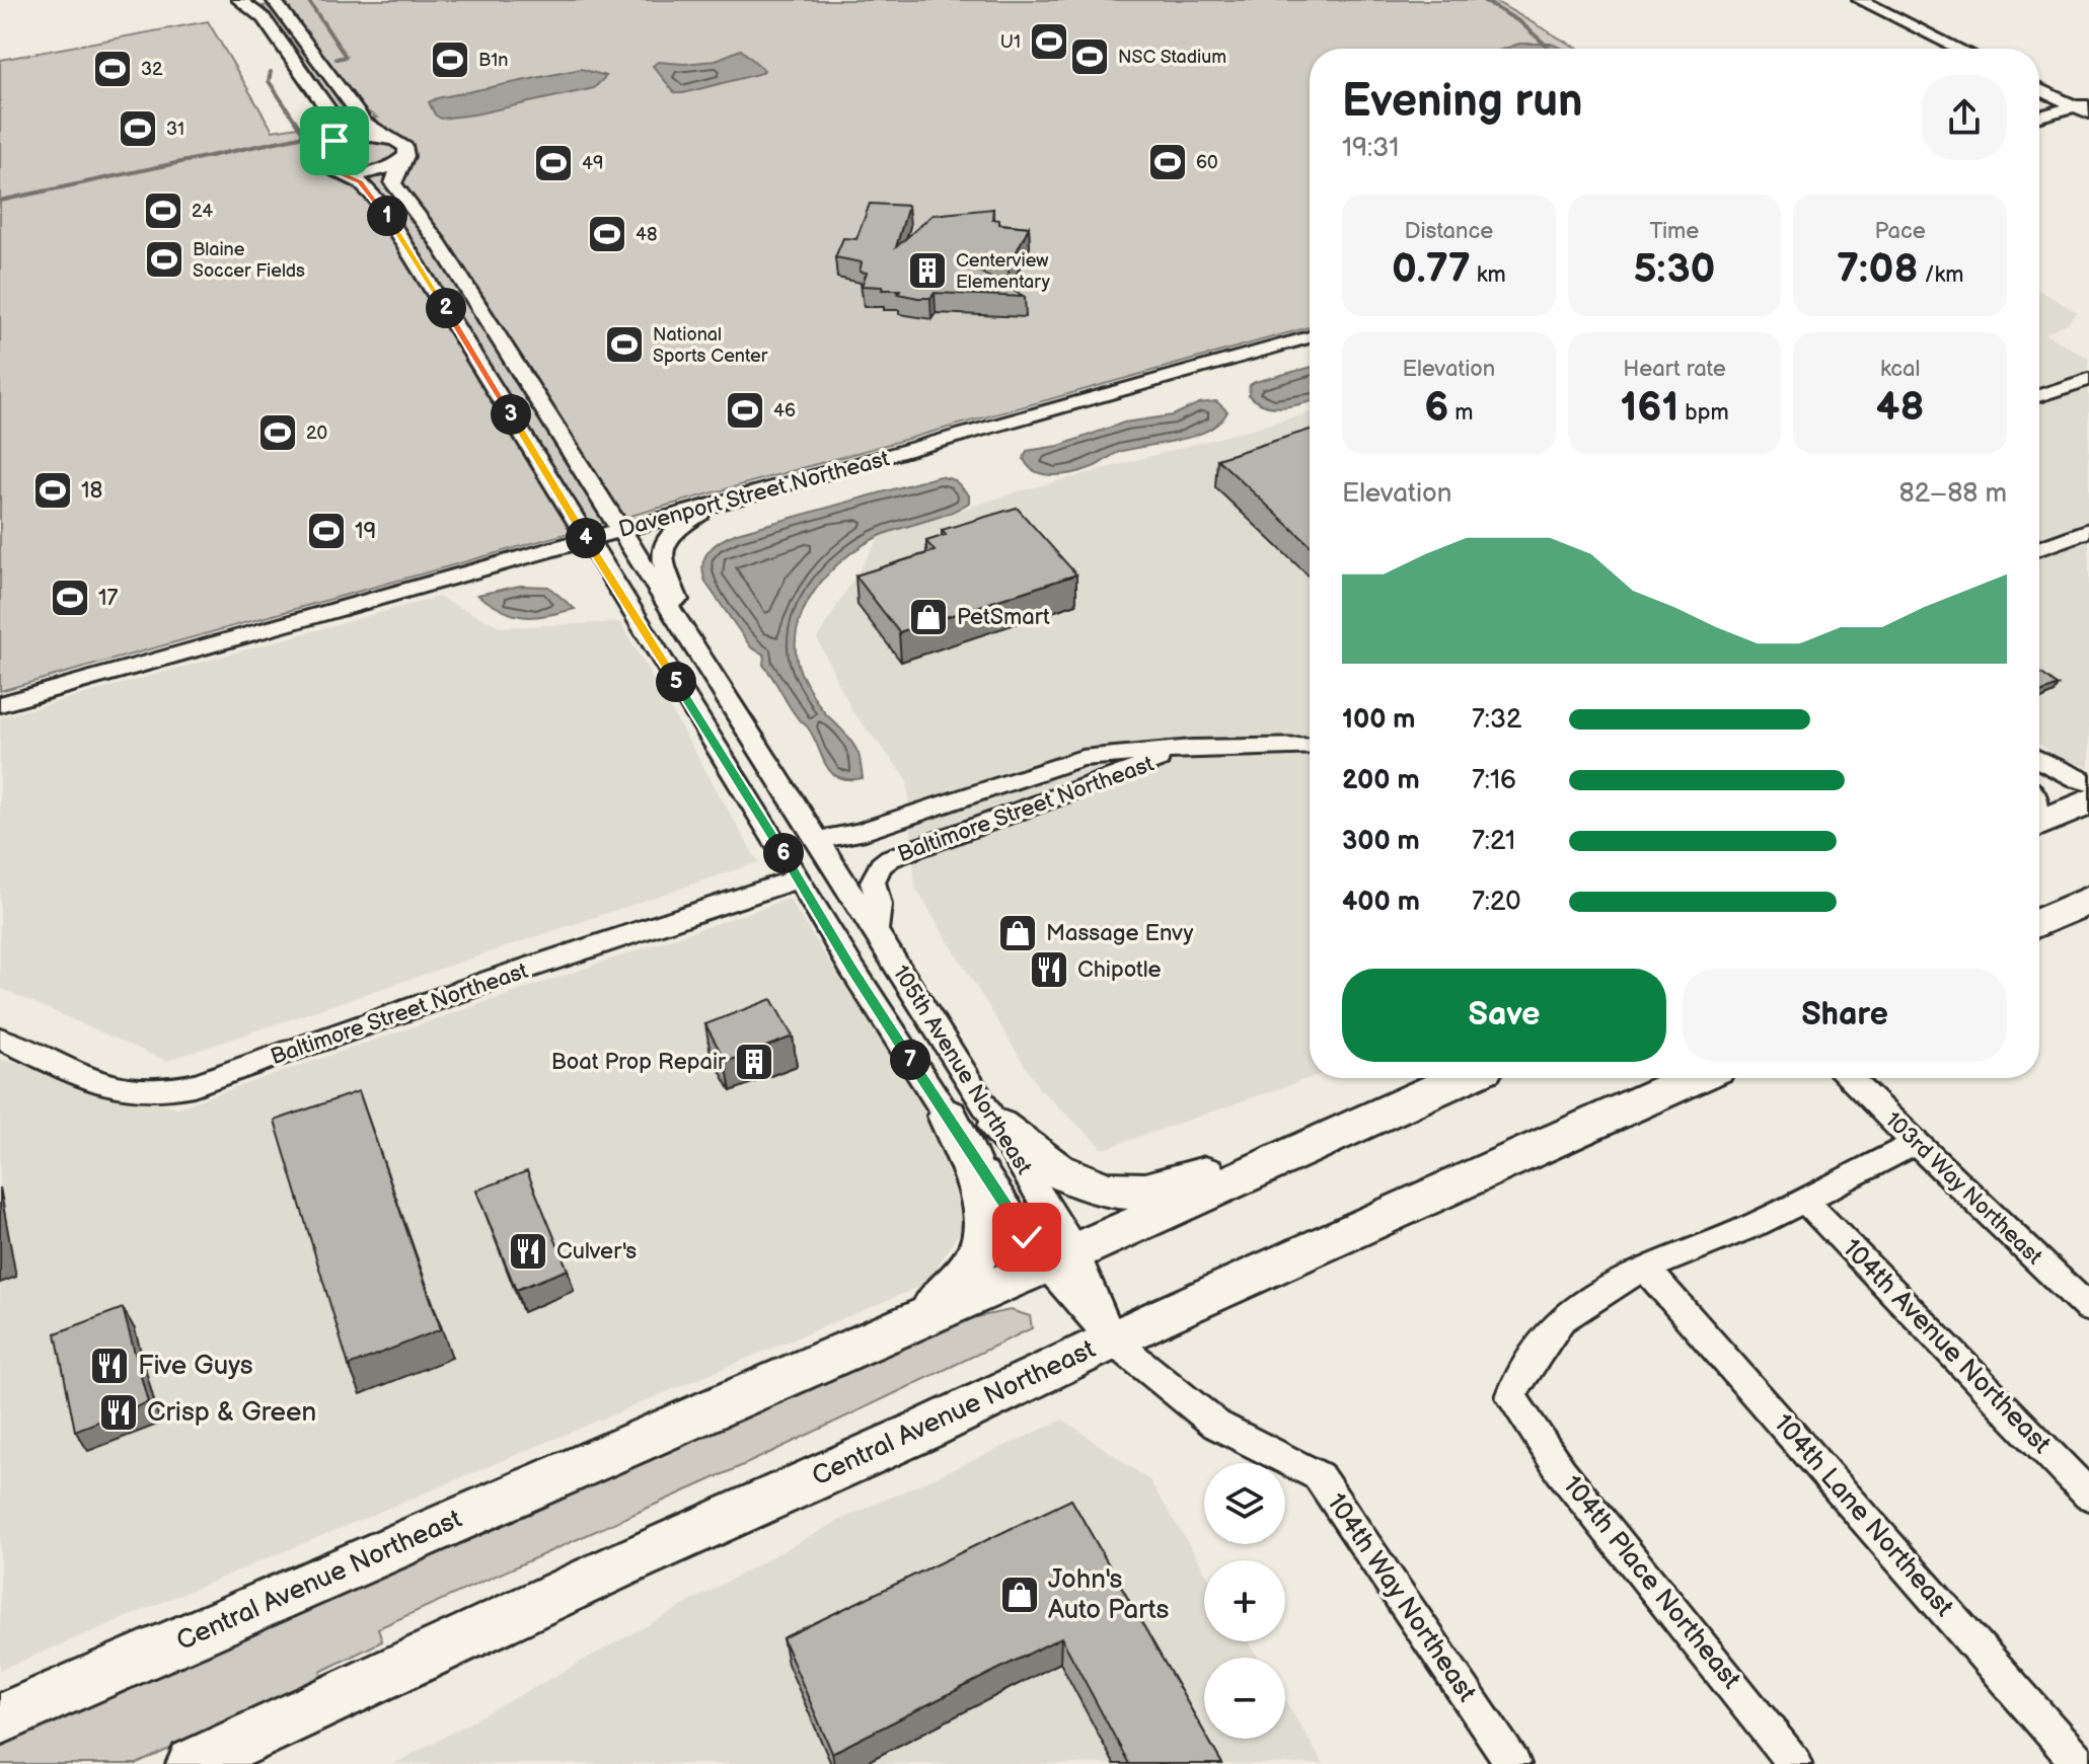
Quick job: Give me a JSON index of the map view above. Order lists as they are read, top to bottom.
{
  "streets": {
    "highway": ["Central Avenue Northeast"],
    "street": [
      "Davenport Street Northeast",
      "Baltimore Street Northeast",
      "105th Avenue Northeast",
      "103rd Way Northeast",
      "104th Avenue Northeast",
      "104th Lane Northeast",
      "104th Place Northeast",
      "104th Way Northeast"
    ]
  },
  "crossings": [
    ["Davenport Street Northeast", "105th Avenue Northeast"],
    ["Baltimore Street Northeast", "105th Avenue Northeast"],
    ["105th Avenue Northeast", "Central Avenue Northeast"],
    ["105th Avenue Northeast", "104th Way Northeast"],
    ["Central Avenue Northeast", "104th Way Northeast"],
    ["104th Lane Northeast", "104th Place Northeast"]
  ],
  "places": {
    "sports": [
      "U1",
      "NSC Stadium",
      "B1n",
      "32",
      "31",
      "60",
      "49",
      "24",
      "48",
      "Blaine Soccer Fields",
      "National Sports Center",
      "46",
      "20",
      "18",
      "19",
      "17"
    ],
    "building": ["Centerview Elementary", "Boat Prop Repair"],
    "shop": ["PetSmart", "Massage Envy", "John's Auto Parts"],
    "restaurant": [
      "Chipotle",
      "Culver's",
      "Five Guys",
      "Crisp & Green"
    ]
  },
  "page": {
    "heading": ["Evening run", "19:31"],
    "stats": [
      ["Distance", "0.77 km"],
      ["Time", "5:30"],
      ["Pace", "7:08 /km"],
      ["Elevation", "6 m"],
      ["Heart rate", "161 bpm"],
      ["kcal", "48"]
    ],
    "pins": [
      "1",
      "2",
      "3",
      "4",
      "5",
      "6",
      "7"
    ],
    "chart": ["Elevation", "82–88 m"],
    "list": [
      {
        "name": "100 m",
        "note": "7:32"
      },
      {
        "name": "200 m",
        "note": "7:16"
      },
      {
        "name": "300 m",
        "note": "7:21"
      },
      {
        "name": "400 m",
        "note": "7:20"
      }
    ],
    "buttons": ["Save", "Share"],
    "map_buttons": ["+", "−"]
  }
}
